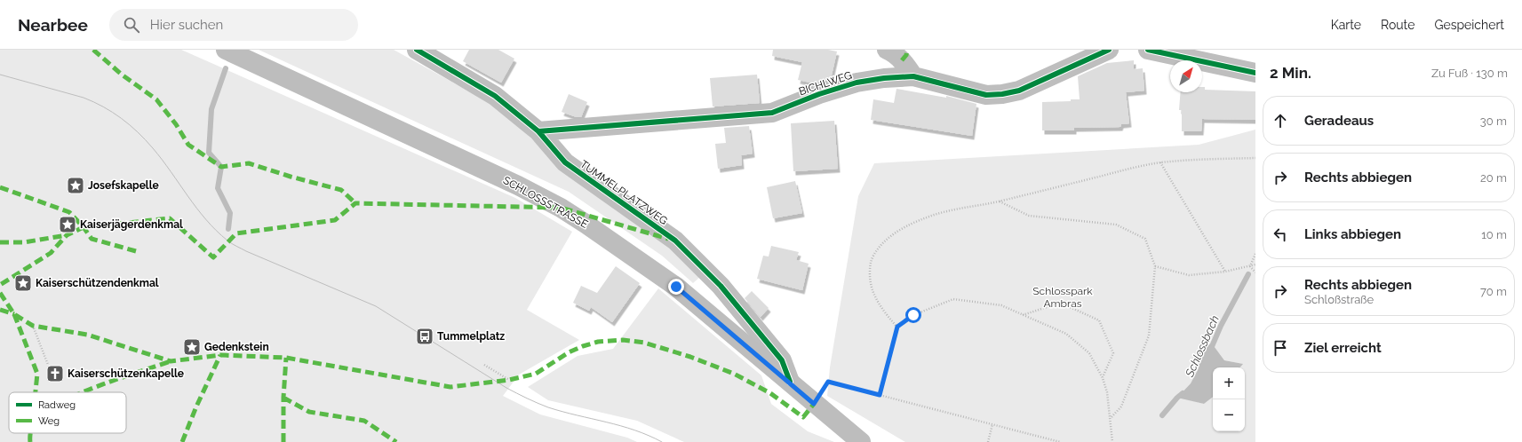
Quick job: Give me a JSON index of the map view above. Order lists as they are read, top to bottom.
{
  "streets": {
    "main road": ["SCHLOSSSTRASSE"],
    "street": ["BICHLWEG", "TUMMELPLATZWEG"]
  },
  "crossings": [
    ["BICHLWEG", "TUMMELPLATZWEG"],
    ["TUMMELPLATZWEG", "SCHLOSSSTRASSE"]
  ],
  "water": ["Schlossbach"],
  "parks": ["Schlosspark Ambras"],
  "places": {
    "place": [
      "Josefskapelle",
      "Kaiserjägerdenkmal",
      "Kaiserschützendenkmal",
      "Gedenkstein"
    ],
    "bus stop": ["Tummelplatz"],
    "church": ["Kaiserschützenkapelle"]
  },
  "legend": ["Radweg", "Weg"],
  "north": "top right",
  "page": {
    "header": "Nearbee",
    "search": "Hier suchen",
    "nav": ["Karte", "Route", "Gespeichert"],
    "heading": ["2 Min.", "Zu Fuß · 130 m"],
    "list": [
      ["Geradeaus", "30 m"],
      ["Rechts abbiegen", "20 m"],
      ["Links abbiegen", "10 m"],
      ["Rechts abbiegen", "Schloßstraße", "70 m"],
      "Ziel erreicht"
    ],
    "map_buttons": ["+", "−"]
  }
}
